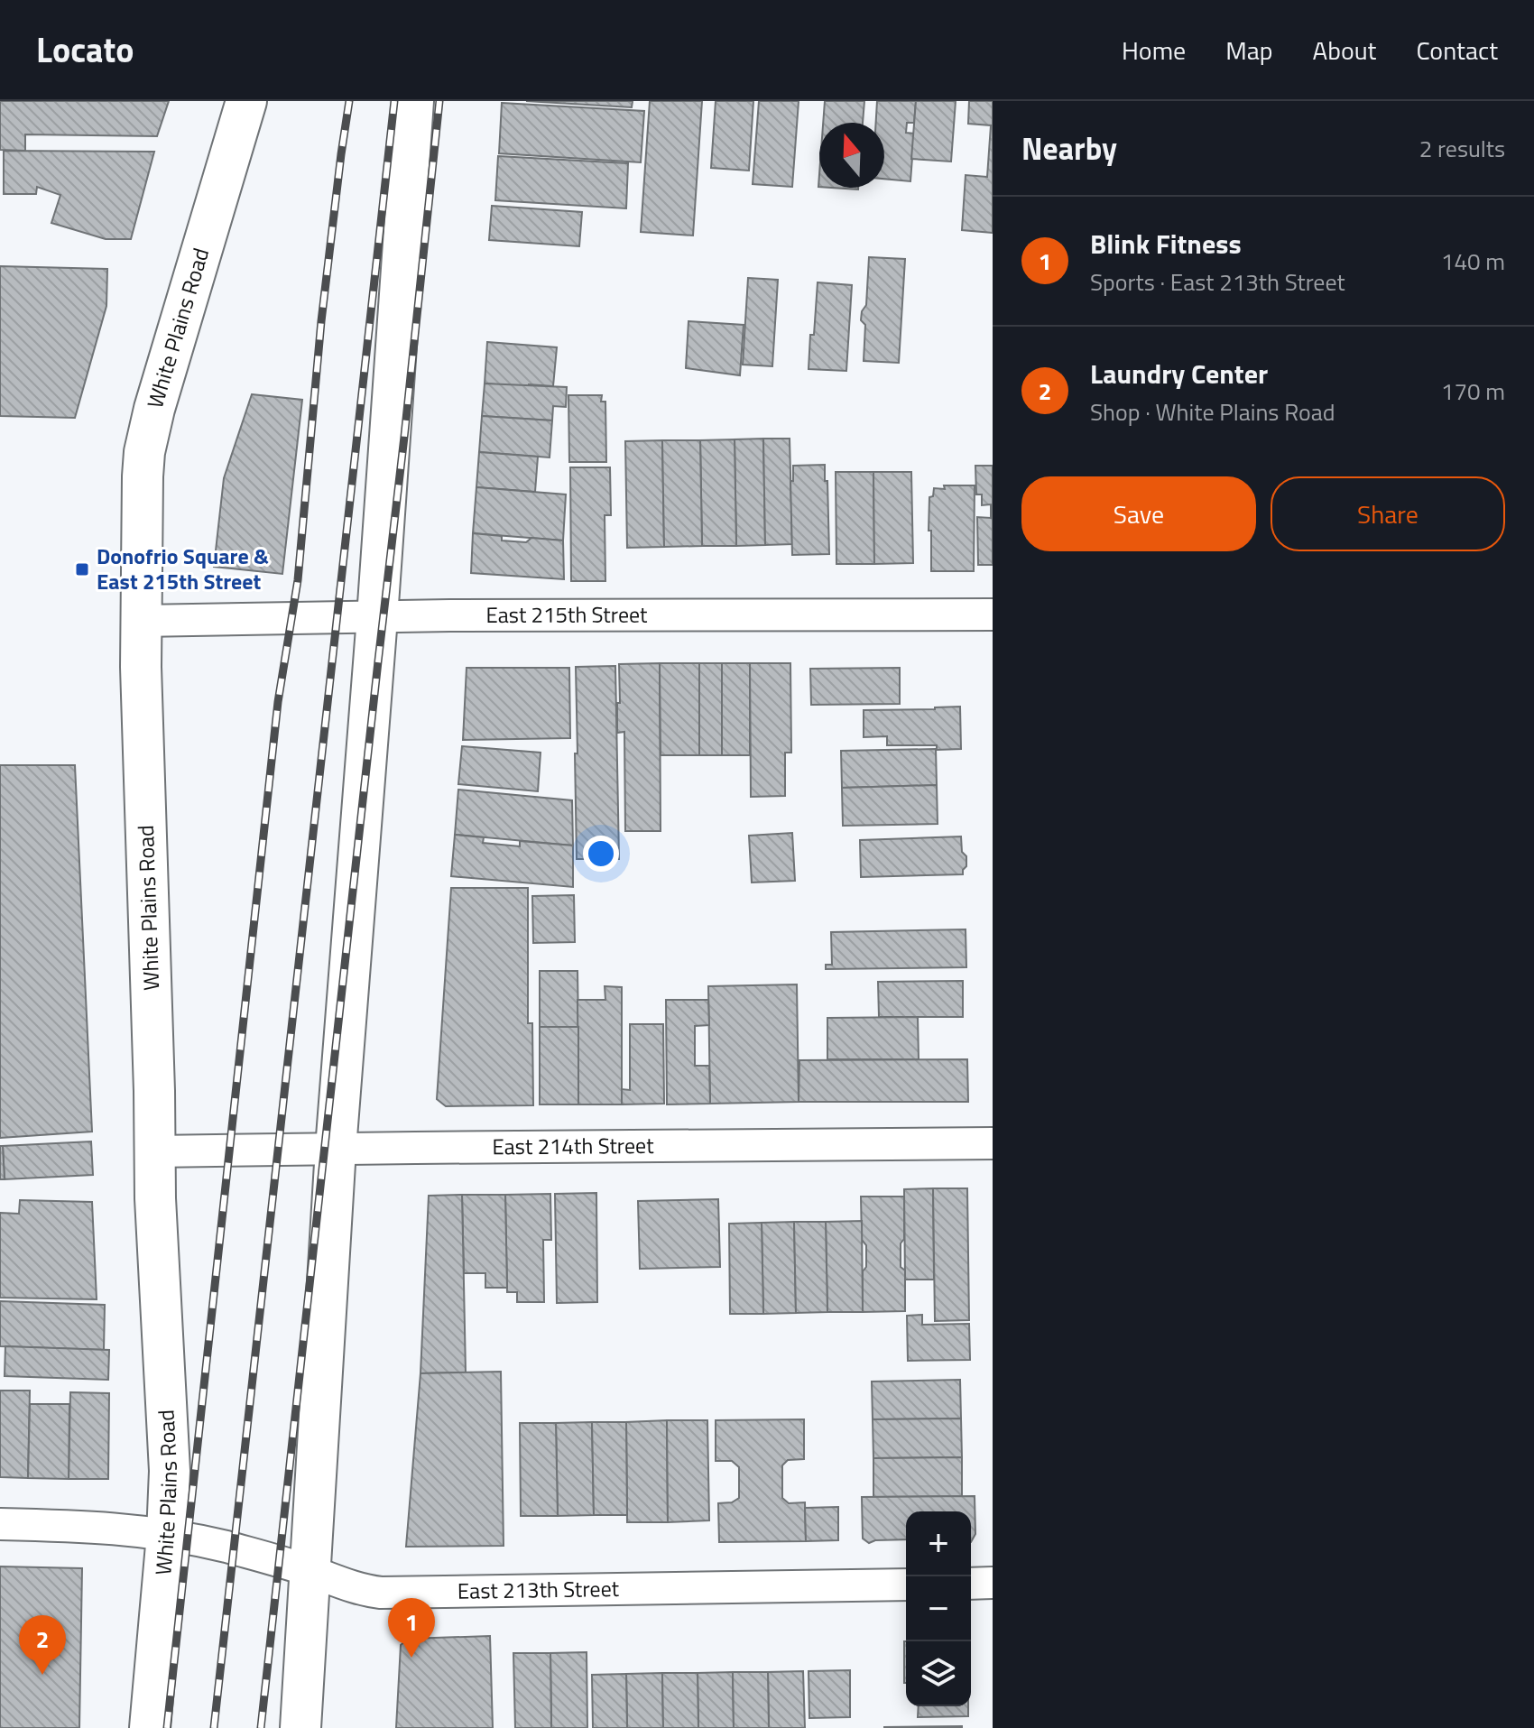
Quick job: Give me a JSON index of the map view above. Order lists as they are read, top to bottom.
{
  "streets": {
    "main road": ["White Plains Road"],
    "street": ["East 215th Street", "East 214th Street", "East 213th Street"]
  },
  "crossings": [
    ["White Plains Road", "East 215th Street"],
    ["White Plains Road", "East 214th Street"],
    ["White Plains Road", "East 213th Street"]
  ],
  "places": {
    "transit": ["Donofrio Square & East 215th Street"]
  },
  "north": "top",
  "page": {
    "header": "Locato",
    "nav": [
      "Home",
      "Map",
      "About",
      "Contact"
    ],
    "heading": ["Nearby", "2 results"],
    "list": [
      {
        "mark": "1",
        "name": "Blink Fitness",
        "note": "Sports · East 213th Street",
        "value": "140 m"
      },
      {
        "mark": "2",
        "name": "Laundry Center",
        "note": "Shop · White Plains Road",
        "value": "170 m"
      }
    ],
    "buttons": ["Save", "Share"],
    "map_buttons": ["+", "−"],
    "pins": ["1", "2"]
  }
}
